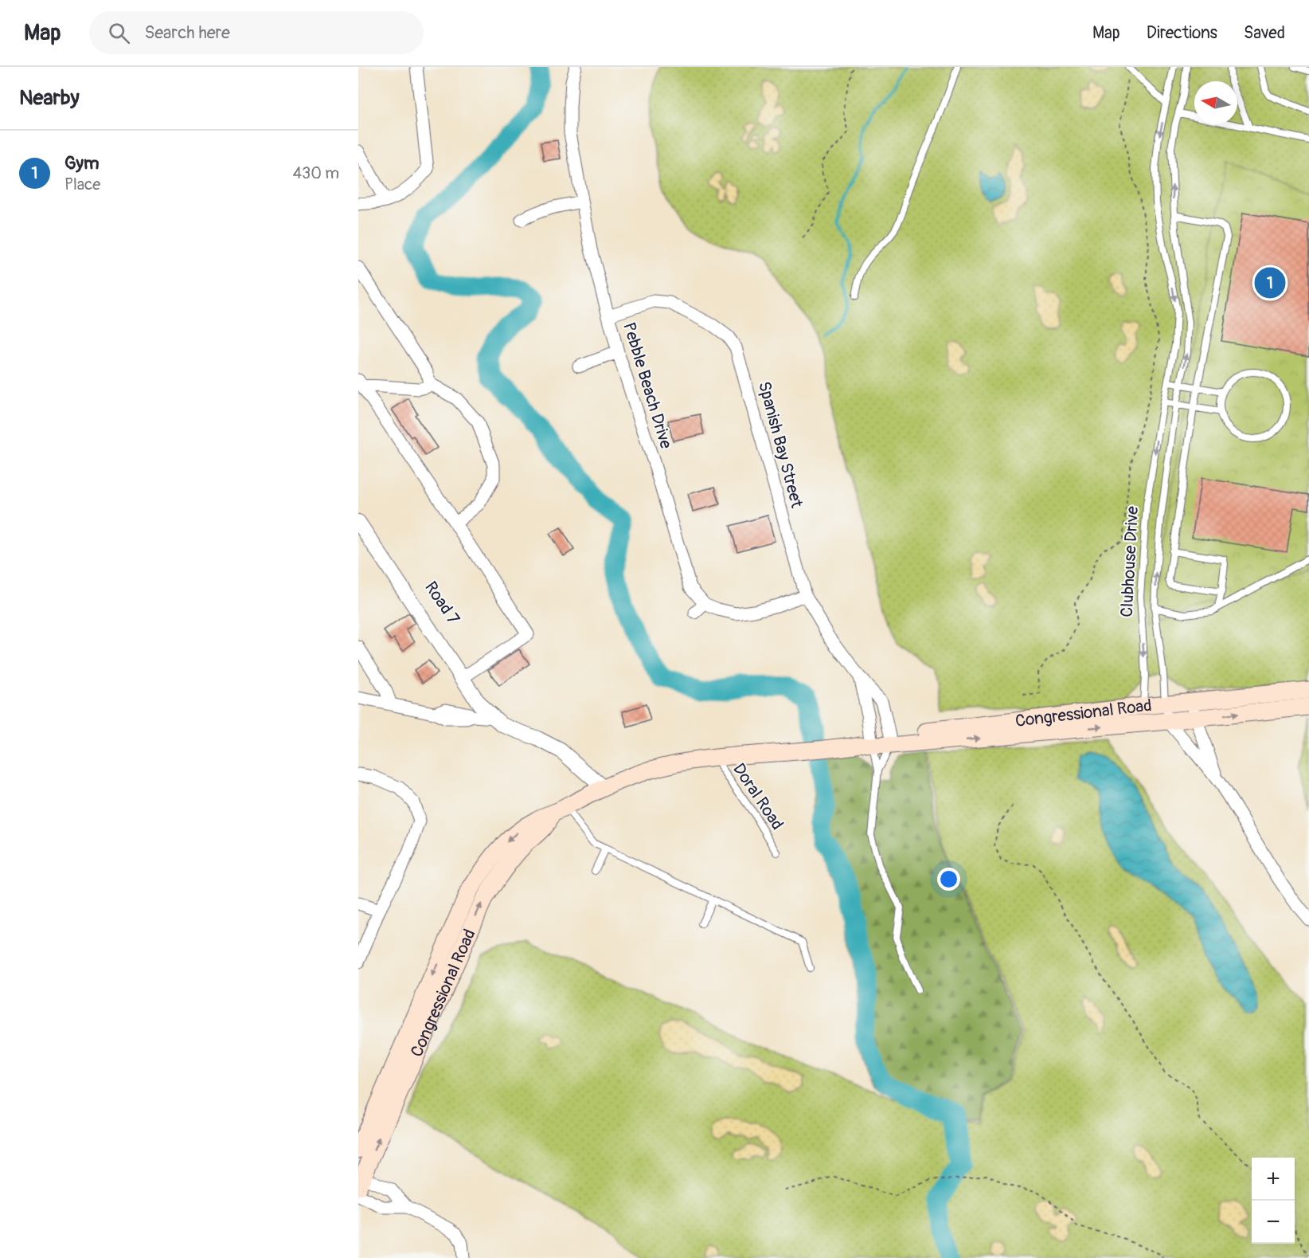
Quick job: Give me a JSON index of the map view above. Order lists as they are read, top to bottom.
{
  "streets": {
    "main road": ["Congressional Road"],
    "street": ["Pebble Beach Drive", "Spanish Bay Street", "Road 7"],
    "lane": ["Clubhouse Drive", "Doral Road"]
  },
  "crossings": [
    ["Pebble Beach Drive", "Spanish Bay Street"],
    ["Spanish Bay Street", "Congressional Road"],
    ["Clubhouse Drive", "Congressional Road"],
    ["Road 7", "Congressional Road"],
    ["Congressional Road", "Doral Road"]
  ],
  "north": "left",
  "page": {
    "header": "Map",
    "search": "Search here",
    "nav": ["Map", "Directions", "Saved"],
    "heading": "Nearby",
    "list": [
      {
        "mark": "1",
        "name": "Gym",
        "note": "Place",
        "value": "430 m"
      }
    ],
    "pins": "1",
    "map_buttons": ["+", "−"]
  }
}
